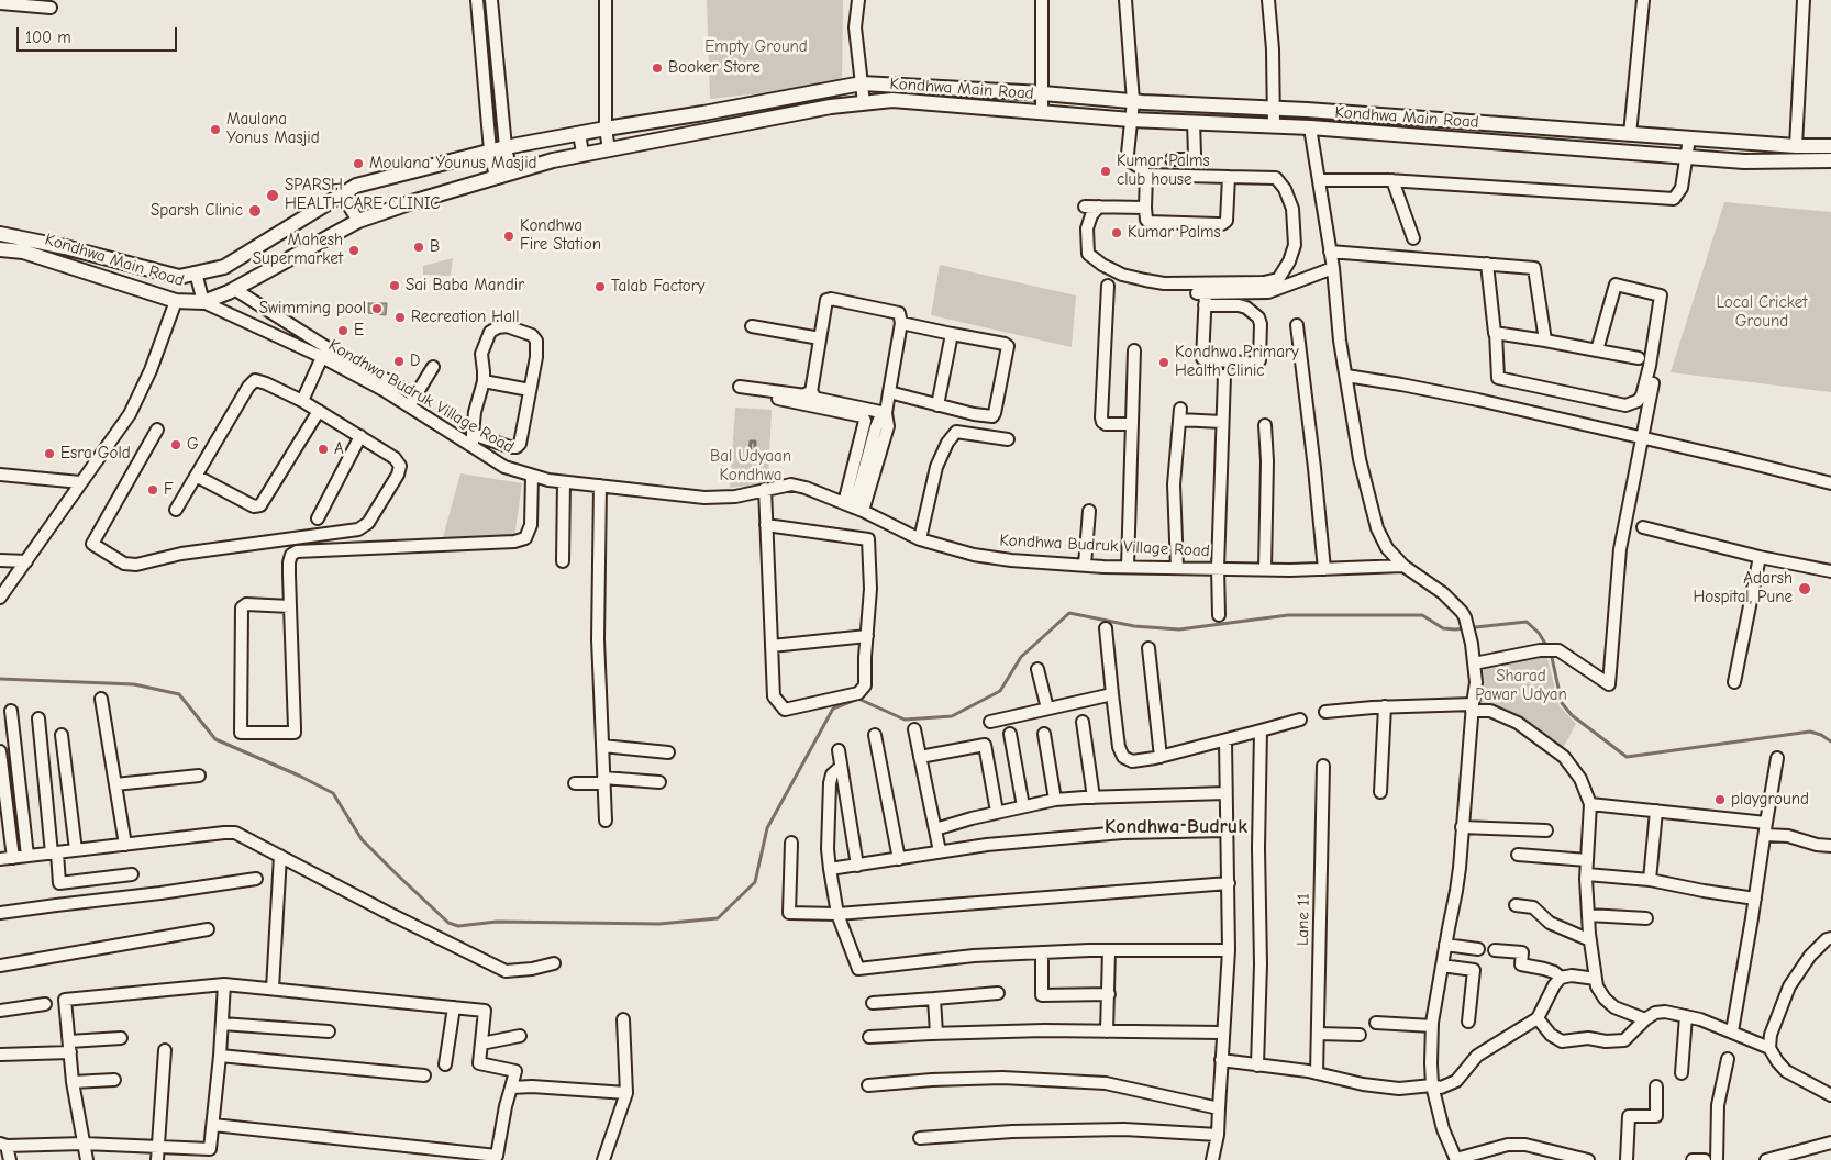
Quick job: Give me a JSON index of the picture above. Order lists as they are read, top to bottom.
{
  "streets": {
    "main road": ["Kondhwa Main Road"],
    "street": ["Kondhwa Budruk Village Road", "Lane 11"]
  },
  "crossings": [
    ["Kondhwa Main Road", "Kondhwa Budruk Village Road"]
  ],
  "districts": ["Kondhwa Budruk"],
  "parks": [
    "Empty Ground",
    "Local Cricket Ground",
    "Bal Udyaan Kondhwa",
    "Sharad Pawar Udyan"
  ],
  "places": [
    "Booker Store",
    "Maulana Yonus Masjid",
    "Moulana Younus Masjid",
    "Kumar Palms club house",
    "SPARSH HEALTHCARE CLINIC",
    "Sparsh Clinic",
    "Kumar Palms",
    "Kondhwa Fire Station",
    "B",
    "Mahesh Supermarket",
    "Sai Baba Mandir",
    "Talab Factory",
    "Swimming pool",
    "Recreation Hall",
    "E",
    "D",
    "Kondhwa Primary Health Clinic",
    "G",
    "A",
    "Esra Gold",
    "F",
    "Adarsh Hospital, Pune",
    "playground"
  ],
  "scale_bar": "100 m"
}
